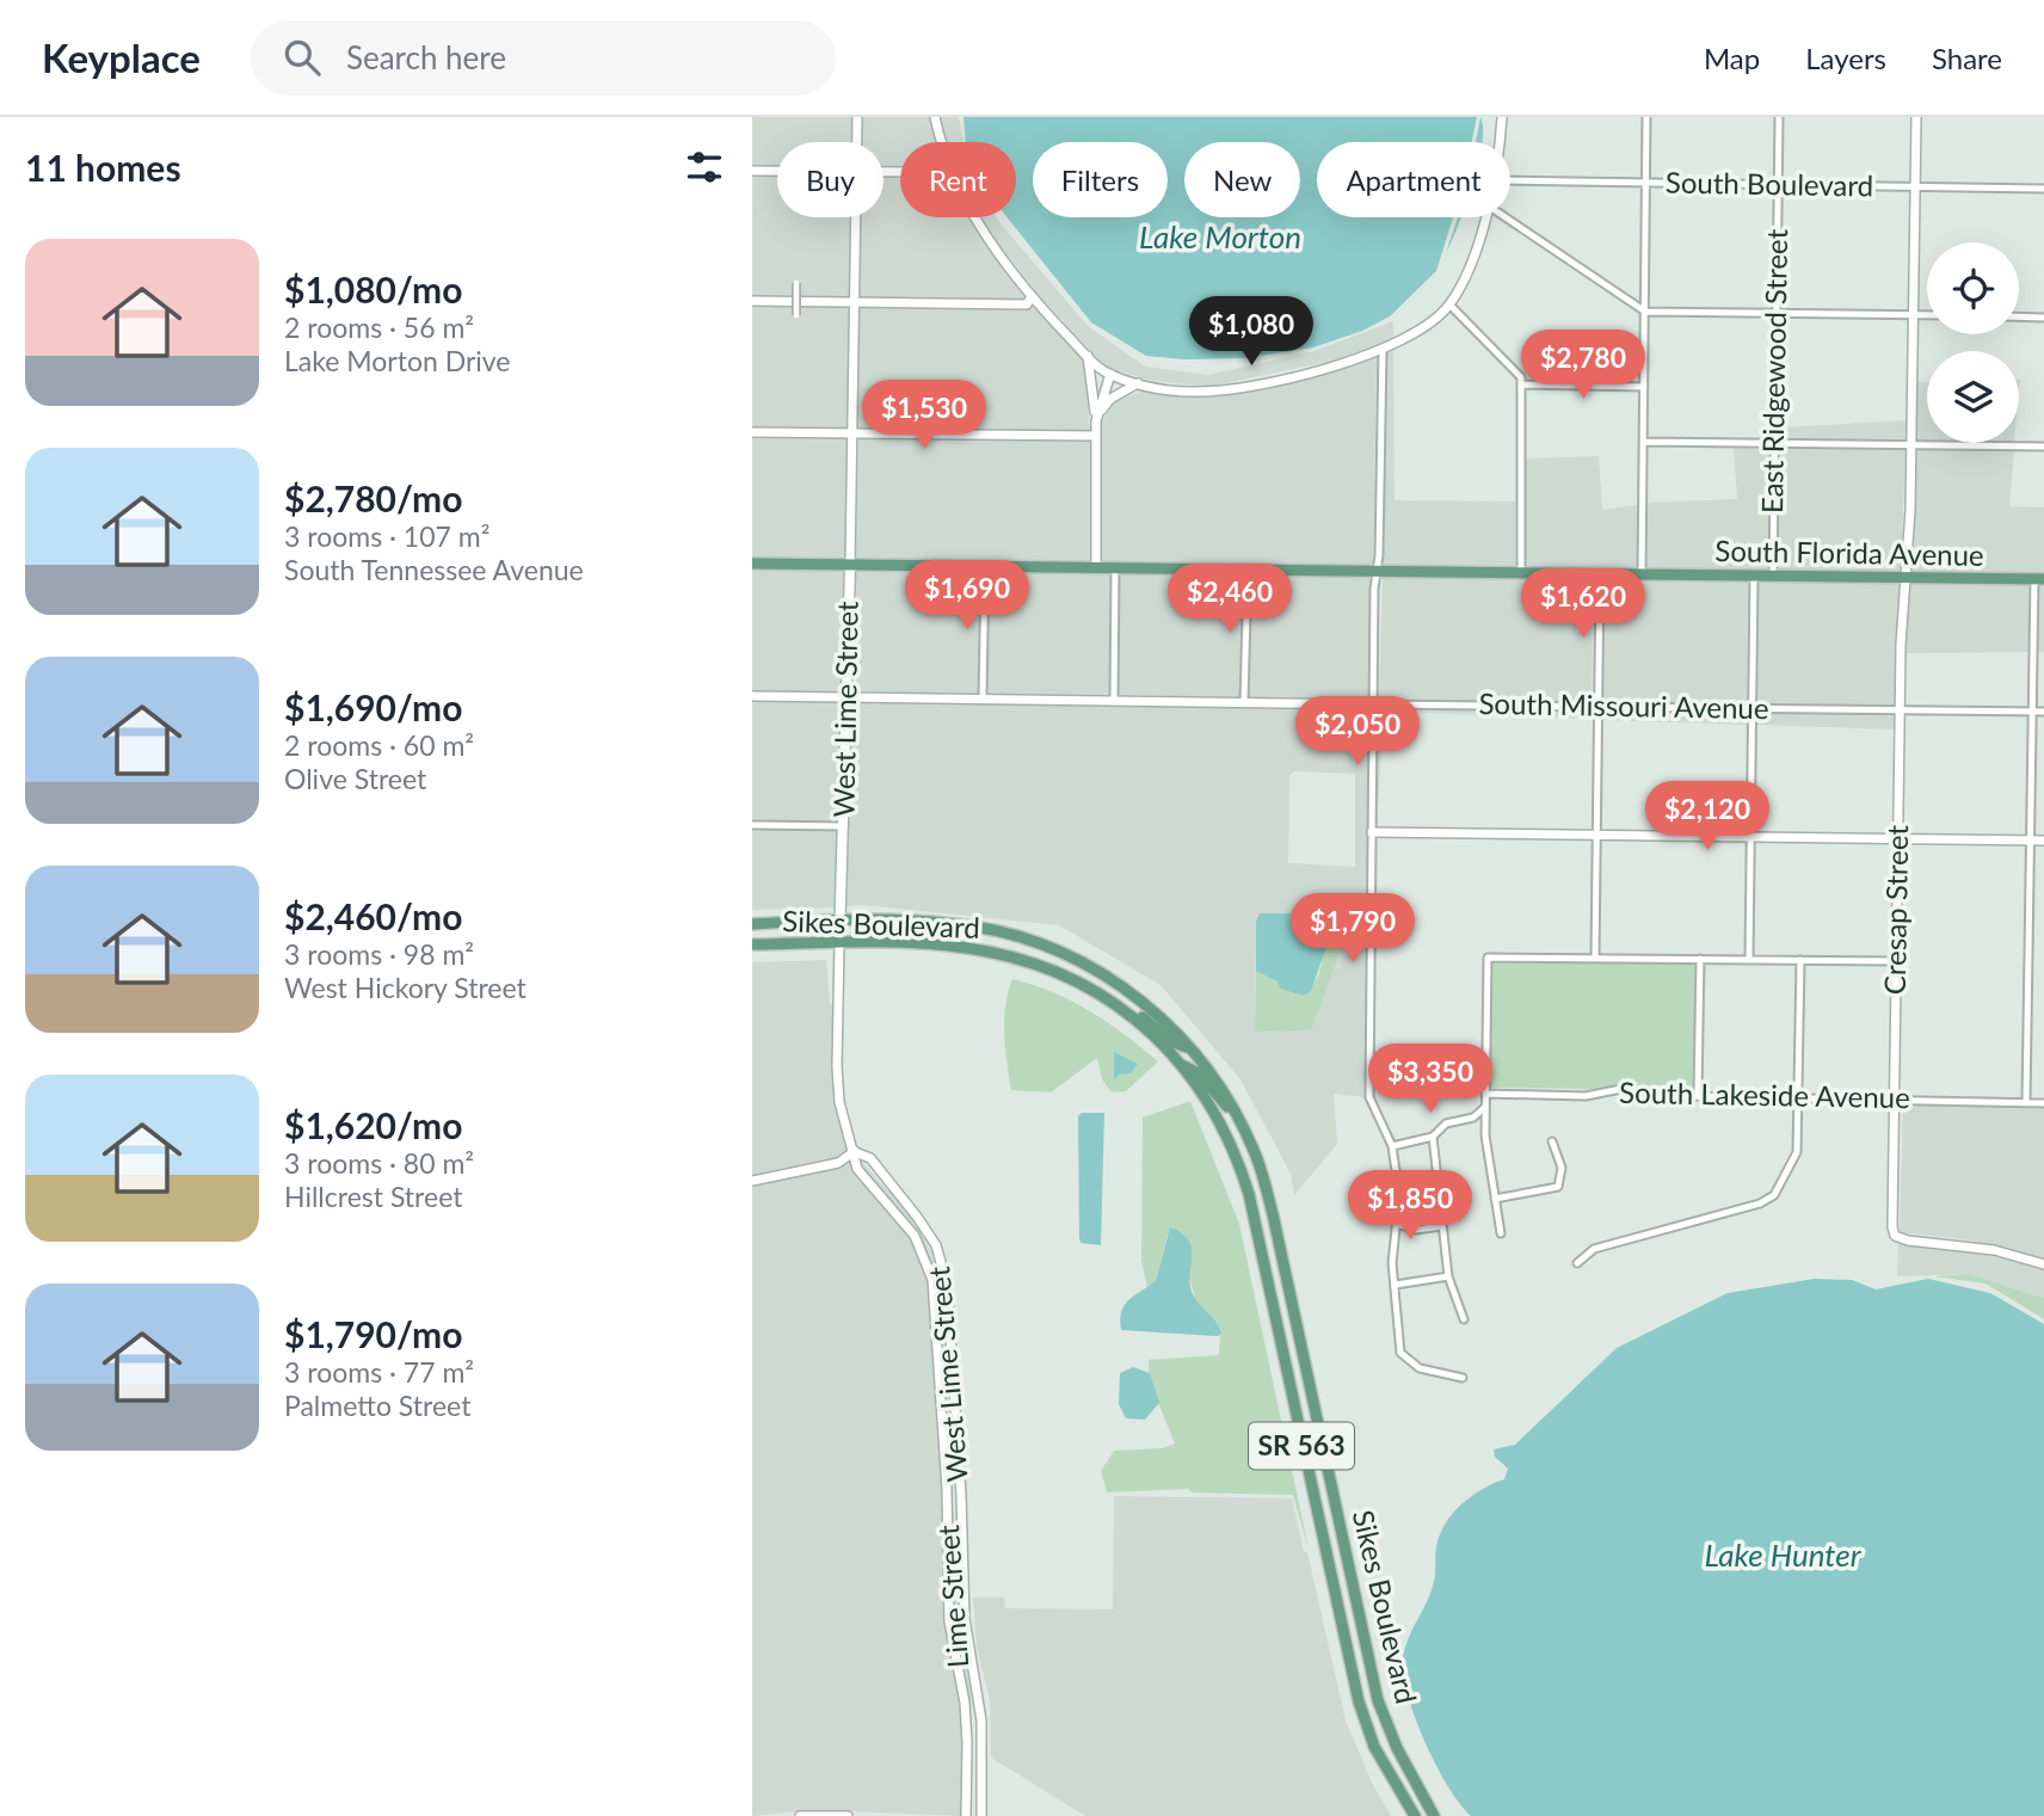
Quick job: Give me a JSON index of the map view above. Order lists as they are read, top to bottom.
{
  "streets": {
    "main road": [
      "South Florida Avenue",
      "West Lime Street",
      "Sikes Boulevard",
      "SR 563"
    ],
    "street": [
      "South Boulevard",
      "East Ridgewood Street",
      "South Missouri Avenue",
      "Cresap Street",
      "South Lakeside Avenue",
      "Lime Street"
    ]
  },
  "crossings": [
    ["South Boulevard", "East Ridgewood Street"],
    ["South Boulevard", "Cresap Street"],
    ["East Ridgewood Street", "South Florida Avenue"],
    ["South Florida Avenue", "West Lime Street"],
    ["South Florida Avenue", "Cresap Street"],
    ["South Missouri Avenue", "West Lime Street"],
    ["South Missouri Avenue", "Cresap Street"],
    ["West Lime Street", "Sikes Boulevard"],
    ["West Lime Street", "Lime Street"],
    ["Cresap Street", "South Lakeside Avenue"]
  ],
  "water": ["Lake Morton", "Lake Hunter"],
  "page": {
    "header": "Keyplace",
    "search": "Search here",
    "nav": ["Map", "Layers", "Share"],
    "heading": "11 homes",
    "chip": [
      "Buy",
      "Rent",
      "Filters",
      "New",
      "Apartment"
    ],
    "list": [
      {
        "name": "$1,080/mo",
        "note": "2 rooms · 56 m² · Lake Morton Drive"
      },
      {
        "name": "$2,780/mo",
        "note": "3 rooms · 107 m² · South Tennessee Avenue"
      },
      {
        "name": "$1,690/mo",
        "note": "2 rooms · 60 m² · Olive Street"
      },
      {
        "name": "$2,460/mo",
        "note": "3 rooms · 98 m² · West Hickory Street"
      },
      {
        "name": "$1,620/mo",
        "note": "3 rooms · 80 m² · Hillcrest Street"
      },
      {
        "name": "$1,790/mo",
        "note": "3 rooms · 77 m² · Palmetto Street"
      }
    ],
    "price": [
      "$1,080",
      "$2,780",
      "$1,530",
      "$1,690",
      "$2,460",
      "$1,620",
      "$2,050",
      "$2,120",
      "$1,790",
      "$3,350",
      "$1,850"
    ]
  }
}
